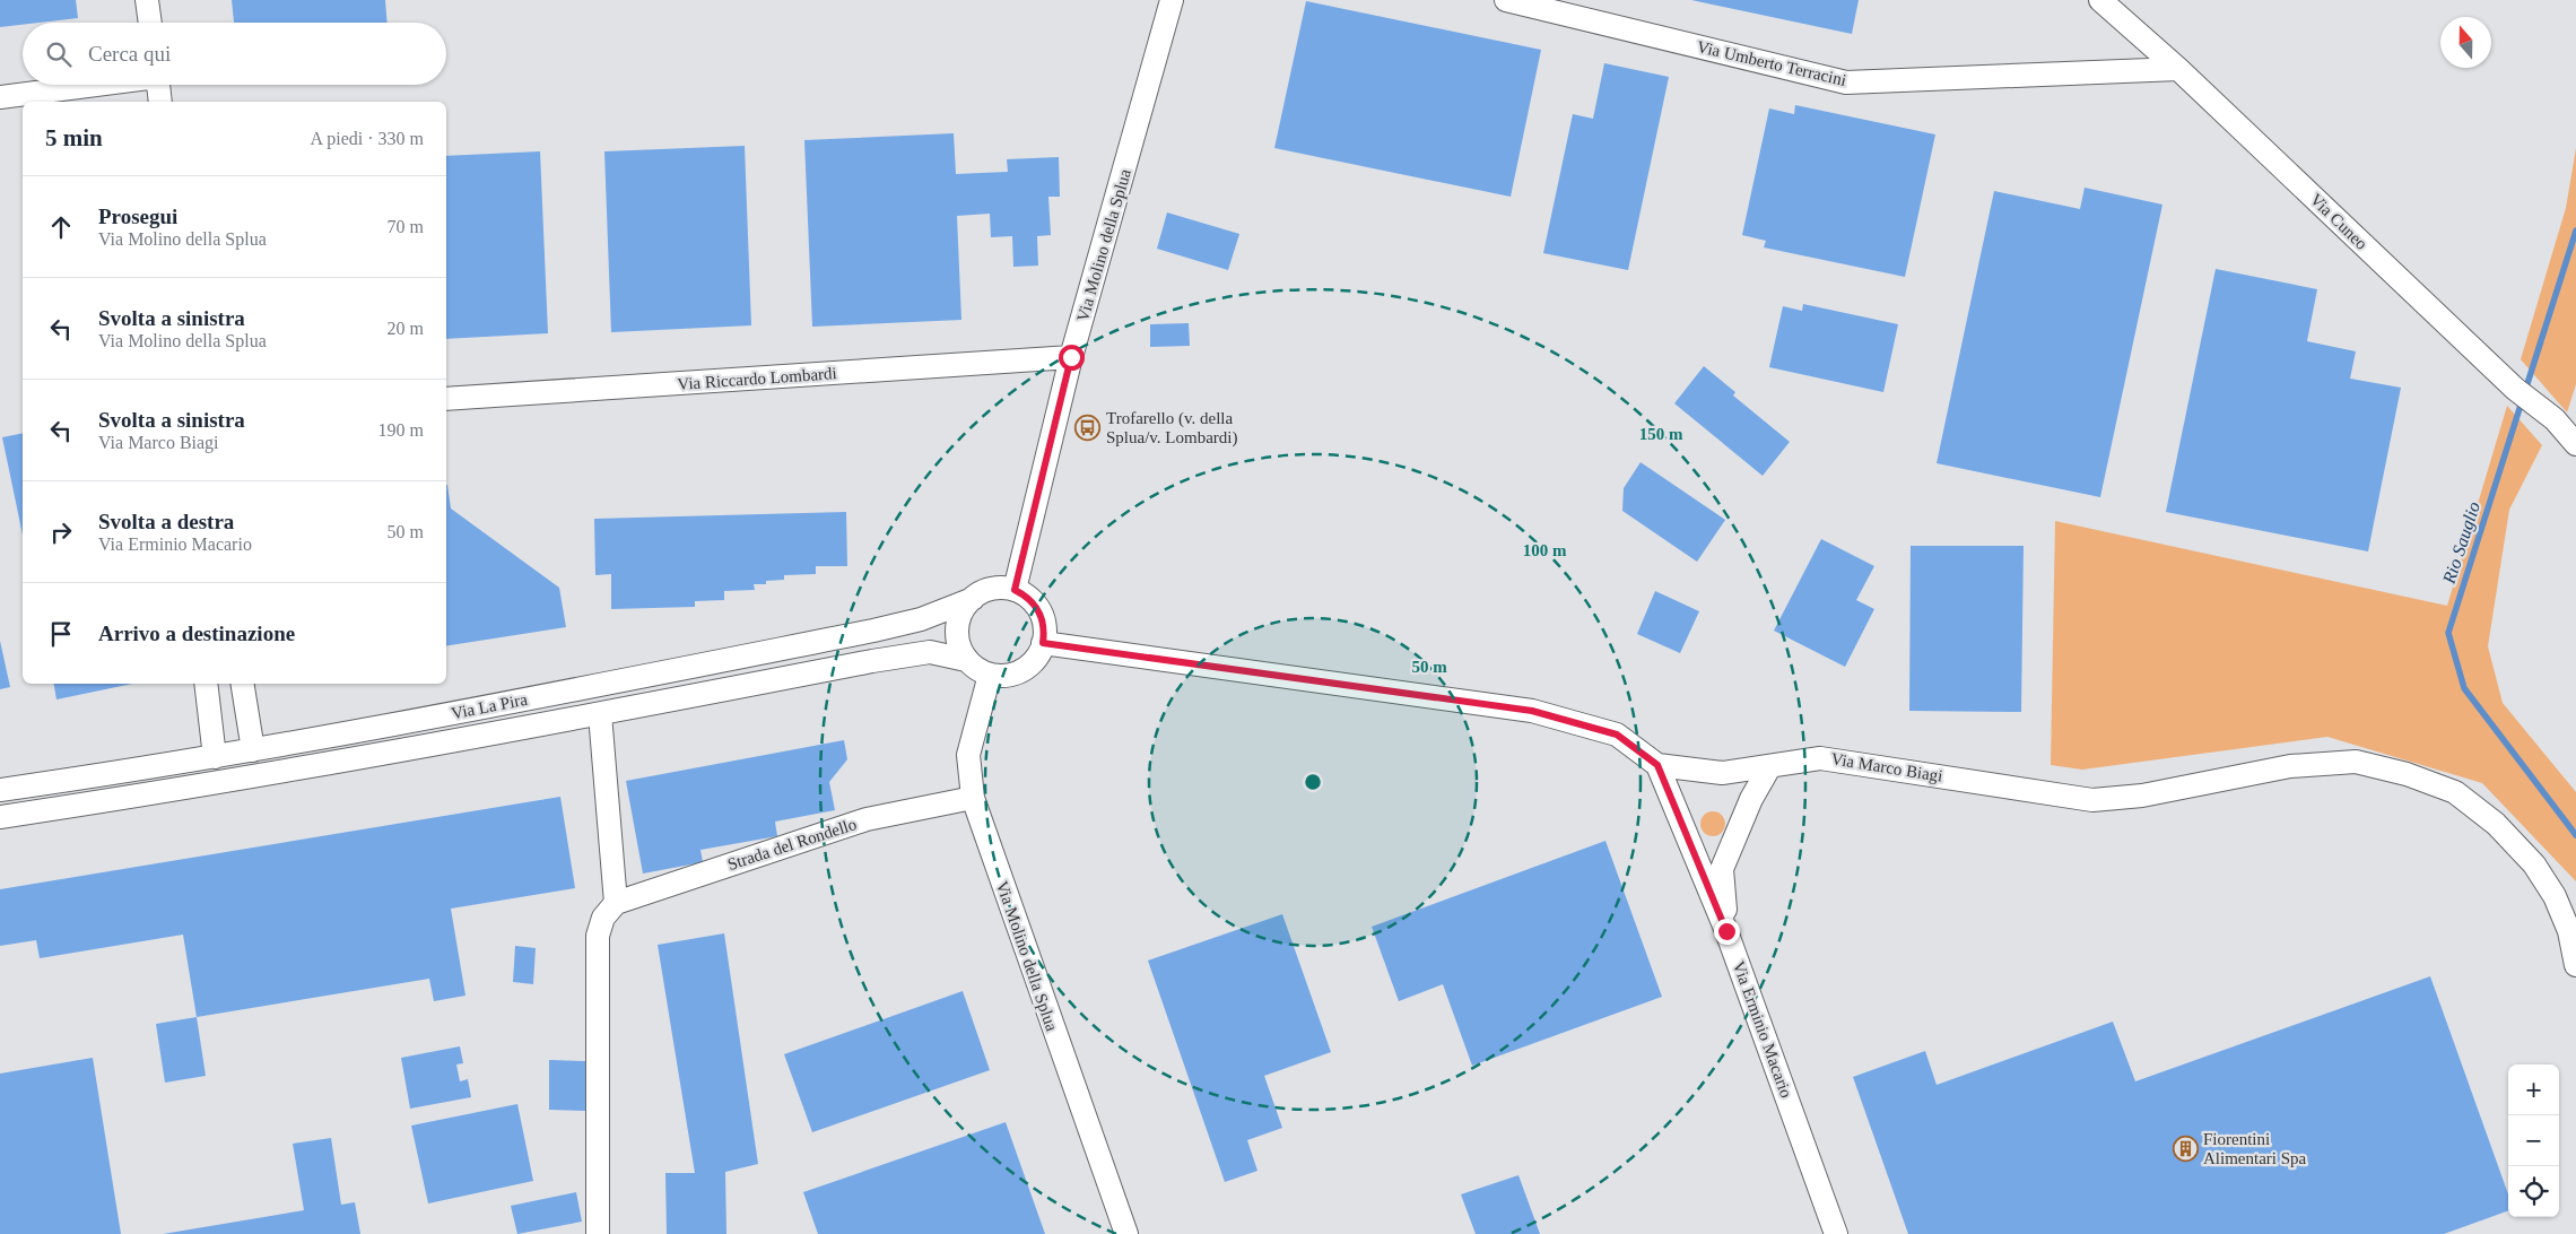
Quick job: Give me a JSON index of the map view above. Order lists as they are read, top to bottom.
{
  "streets": {
    "street": [
      "Via Umberto Terracini",
      "Via Cuneo",
      "Via Molino della Splua",
      "Via Riccardo Lombardi",
      "Via La Pira",
      "Via Marco Biagi",
      "Strada del Rondello",
      "Via Erminio Macario"
    ]
  },
  "crossings": [
    ["Via Umberto Terracini", "Via Cuneo"],
    ["Via Molino della Splua", "Via Riccardo Lombardi"],
    ["Via Molino della Splua", "Via La Pira"],
    ["Via Molino della Splua", "Via Marco Biagi"],
    ["Via Molino della Splua", "Strada del Rondello"],
    ["Via La Pira", "Via Marco Biagi"],
    ["Via Marco Biagi", "Via Erminio Macario"]
  ],
  "water": ["Rio Sauglio"],
  "places": {
    "bus stop": ["Trofarello (v. della Splua/v. Lombardi)"],
    "building": ["Fiorentini Alimentari Spa"]
  },
  "north": "top",
  "page": {
    "search": "Cerca qui",
    "heading": ["5 min", "A piedi · 330 m"],
    "list": [
      ["Prosegui", "Via Molino della Splua", "70 m"],
      ["Svolta a sinistra", "Via Molino della Splua", "20 m"],
      ["Svolta a sinistra", "Via Marco Biagi", "190 m"],
      ["Svolta a destra", "Via Erminio Macario", "50 m"],
      "Arrivo a destinazione"
    ],
    "map_buttons": ["+", "−"]
  },
  "rings": ["150 m", "100 m", "50 m"]
}
